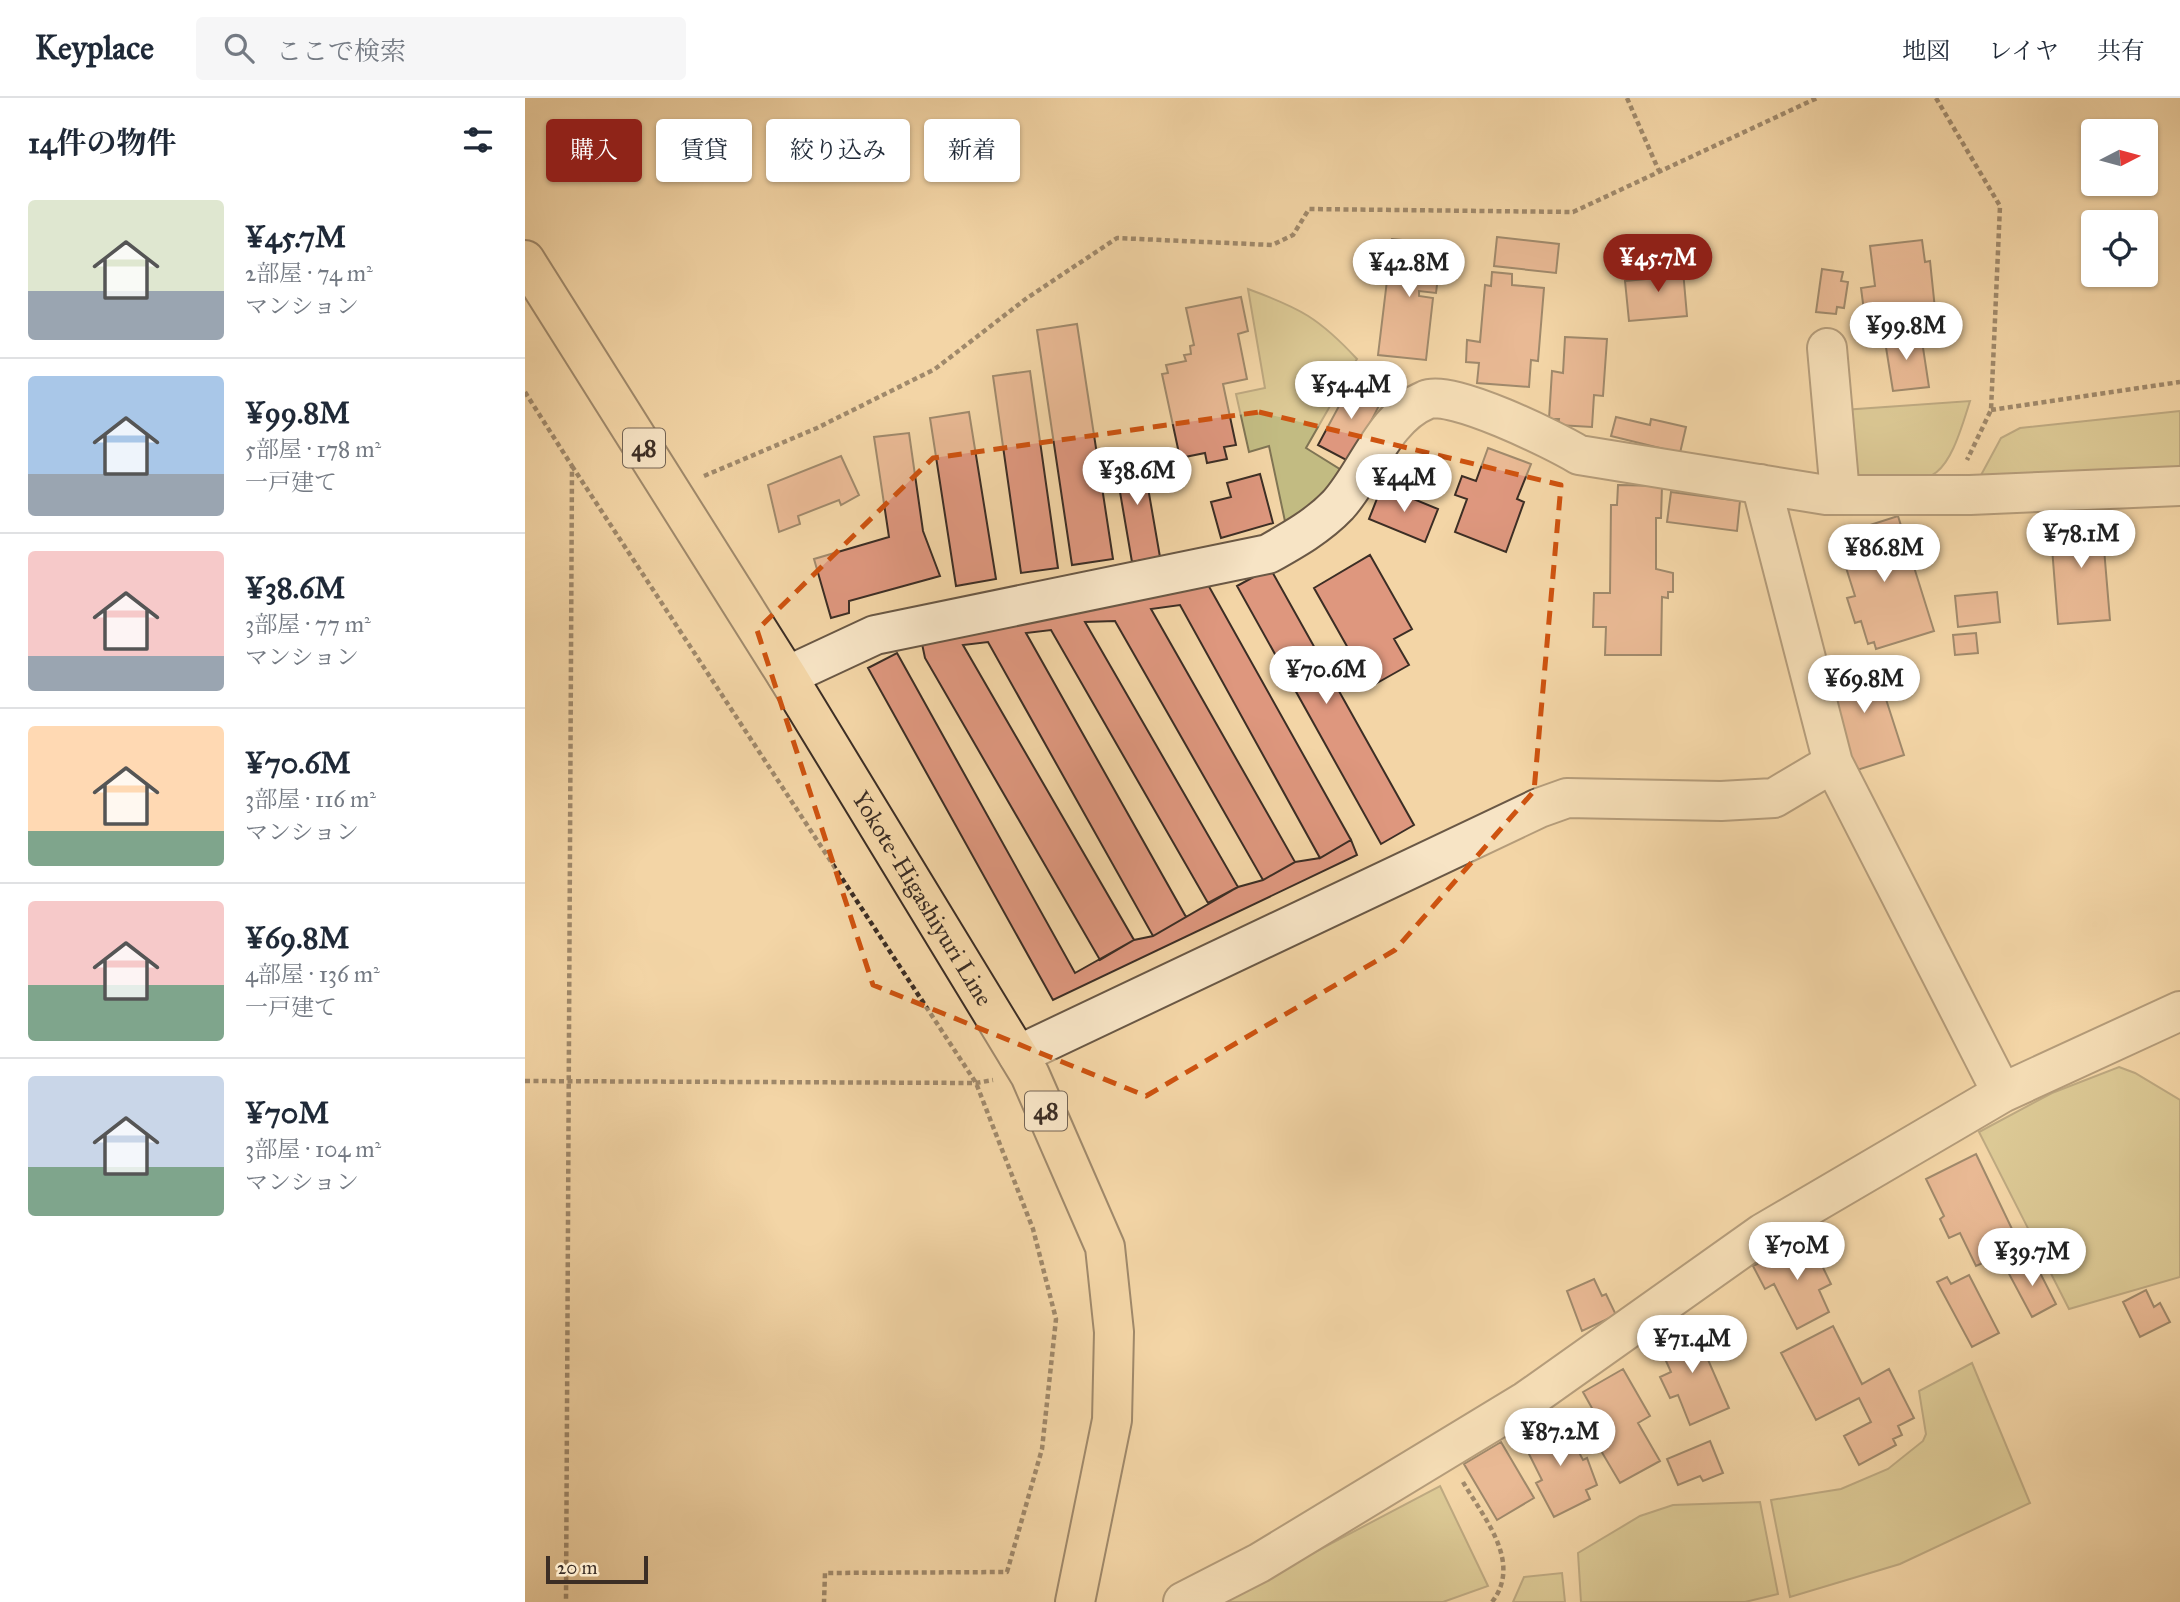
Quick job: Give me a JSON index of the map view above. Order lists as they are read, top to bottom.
{
  "streets": {
    "main road": ["48", "Yokote-Higashiyuri Line"]
  },
  "scale_bar": "20 m",
  "north": "right",
  "page": {
    "header": "Keyplace",
    "search": "ここで検索",
    "nav": ["地図", "レイヤ", "共有"],
    "heading": "14件の物件",
    "chip": [
      "購入",
      "賃貸",
      "絞り込み",
      "新着"
    ],
    "list": [
      {
        "name": "¥45.7M",
        "note": "2部屋 · 74 m² · マンション"
      },
      {
        "name": "¥99.8M",
        "note": "5部屋 · 178 m² · 一戸建て"
      },
      {
        "name": "¥38.6M",
        "note": "3部屋 · 77 m² · マンション"
      },
      {
        "name": "¥70.6M",
        "note": "3部屋 · 116 m² · マンション"
      },
      {
        "name": "¥69.8M",
        "note": "4部屋 · 136 m² · 一戸建て"
      },
      {
        "name": "¥70M",
        "note": "3部屋 · 104 m² · マンション"
      }
    ],
    "price": [
      "¥45.7M",
      "¥42.8M",
      "¥99.8M",
      "¥54.4M",
      "¥38.6M",
      "¥44M",
      "¥78.1M",
      "¥86.8M",
      "¥70.6M",
      "¥69.8M",
      "¥70M",
      "¥39.7M",
      "¥71.4M",
      "¥87.2M"
    ],
    "scale": "20 m"
  }
}
